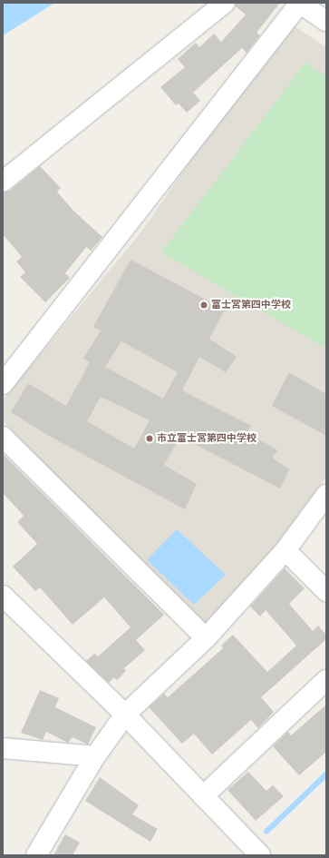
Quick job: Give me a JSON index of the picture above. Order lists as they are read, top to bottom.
{
  "places": ["富士宮第四中学校", "市立富士宮第四中学校"]
}
